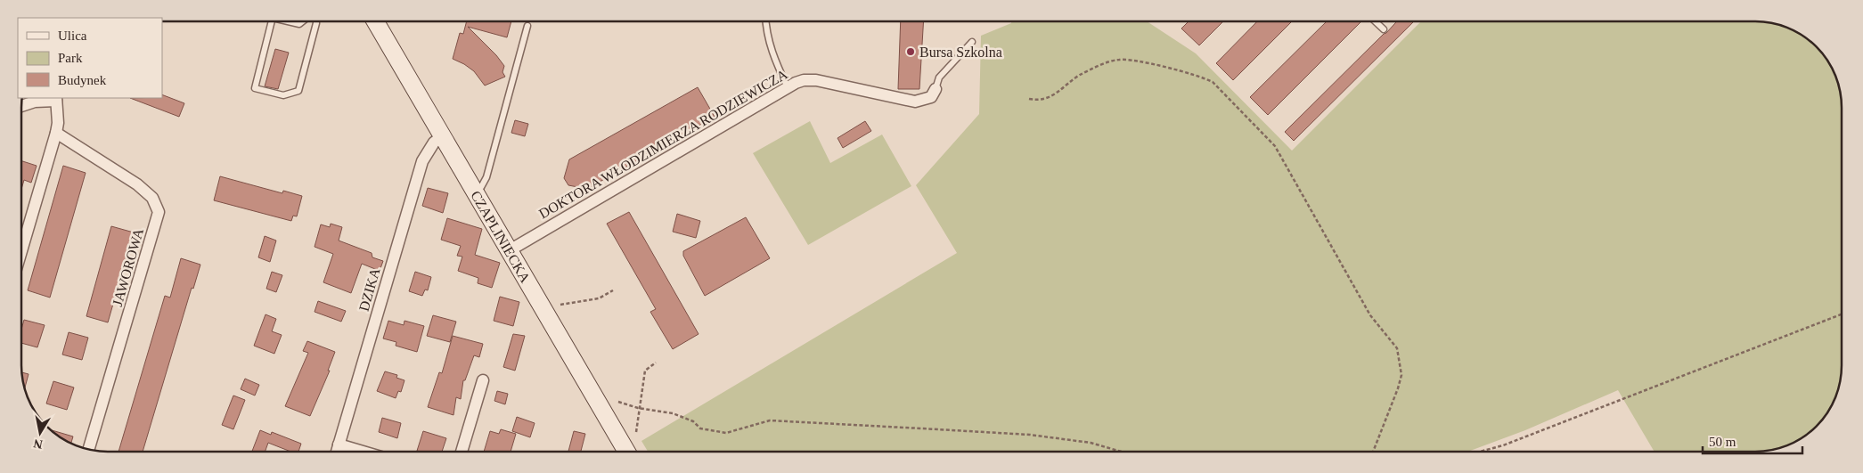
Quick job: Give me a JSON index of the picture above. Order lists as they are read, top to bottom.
{
  "streets": {
    "main road": ["CZAPLINIECKA"],
    "street": ["DOKTORA WŁODZIMIERZA RODZIEWICZA", "JAWOROWA", "DZIKA"]
  },
  "crossings": [
    ["DOKTORA WŁODZIMIERZA RODZIEWICZA", "CZAPLINIECKA"],
    ["CZAPLINIECKA", "DZIKA"]
  ],
  "places": ["Bursa Szkolna"],
  "legend": ["Ulica", "Park", "Budynek"],
  "scale_bar": "50 m",
  "north": "bottom"
}
